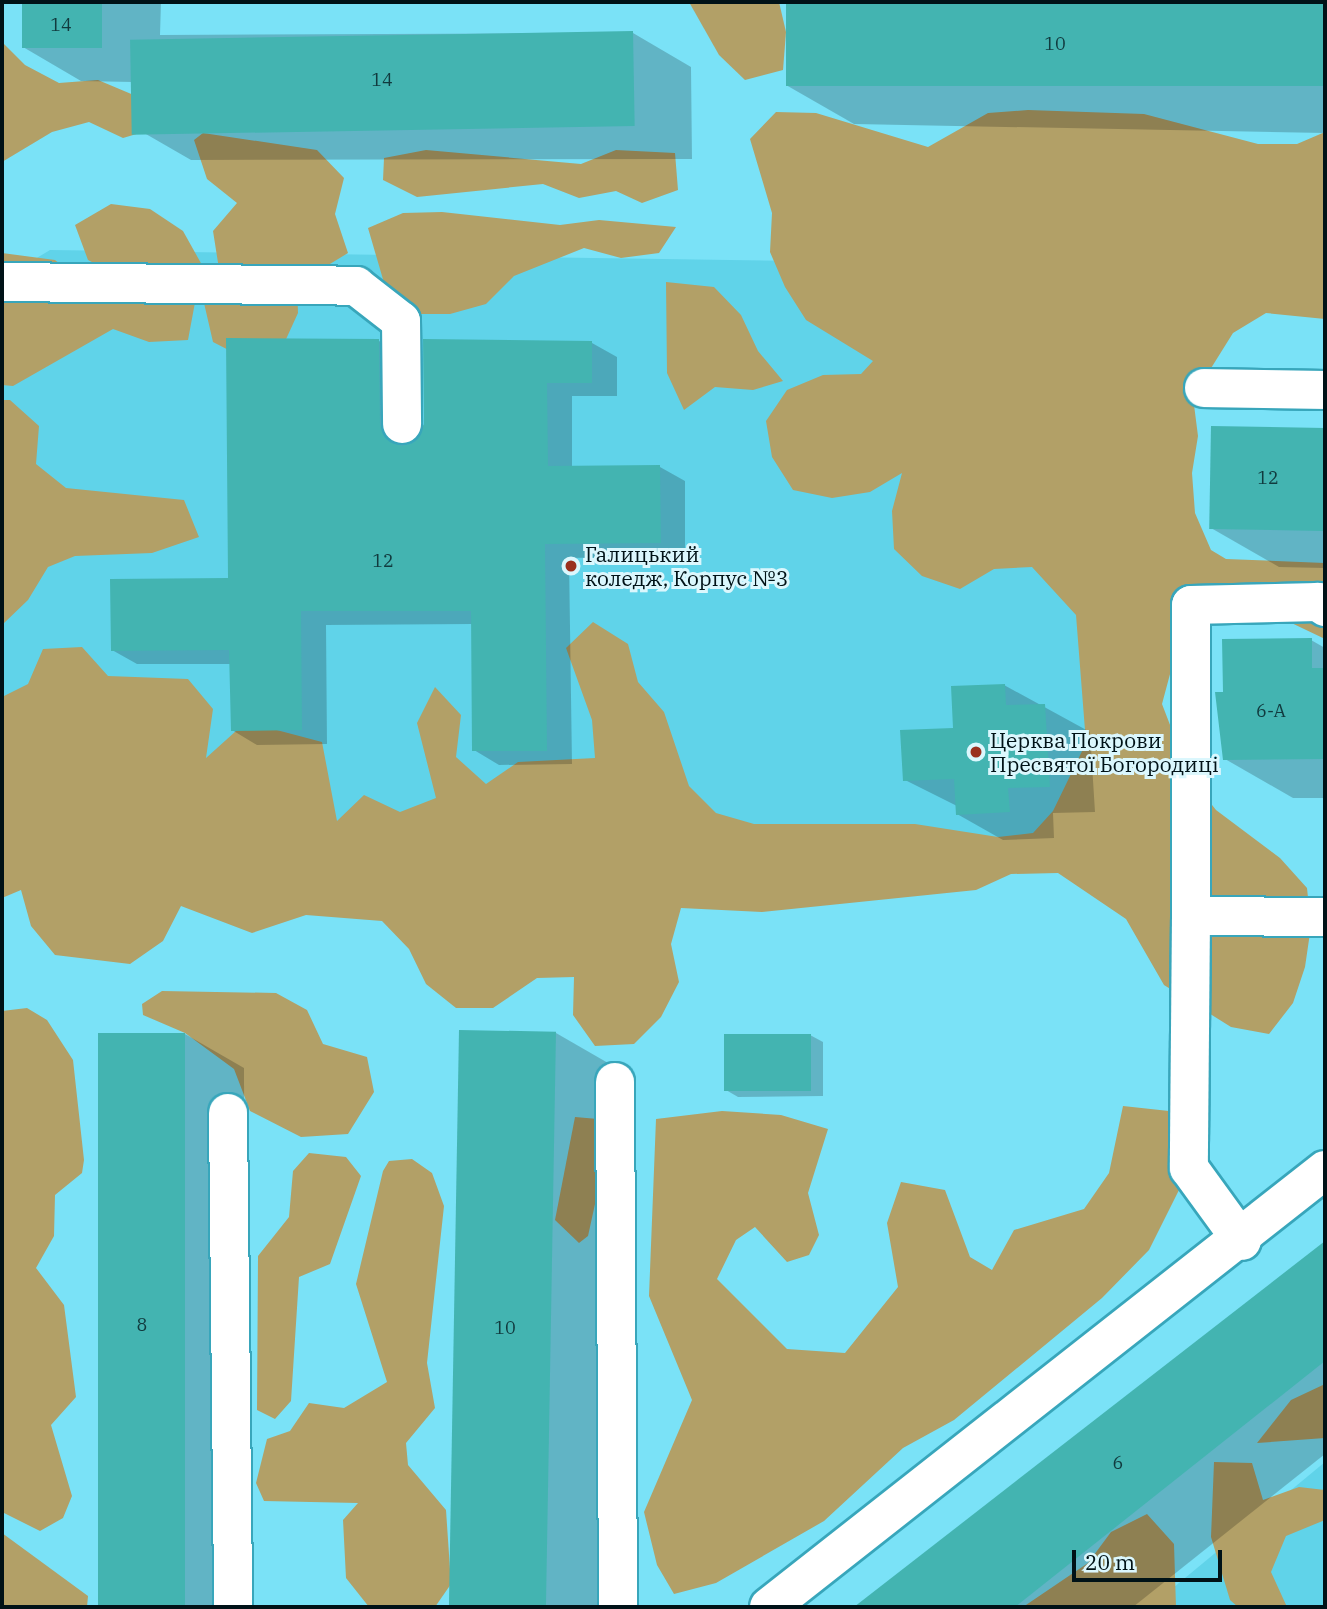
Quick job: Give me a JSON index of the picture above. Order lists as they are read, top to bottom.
{
  "places": ["Галицький коледж, Корпус №3", "Церква Покрови Пресвятої Богородиці"],
  "house_numbers": [
    "14",
    "10",
    "14",
    "12",
    "12",
    "6-А",
    "8",
    "10",
    "6"
  ],
  "scale_bar": "20 m"
}
